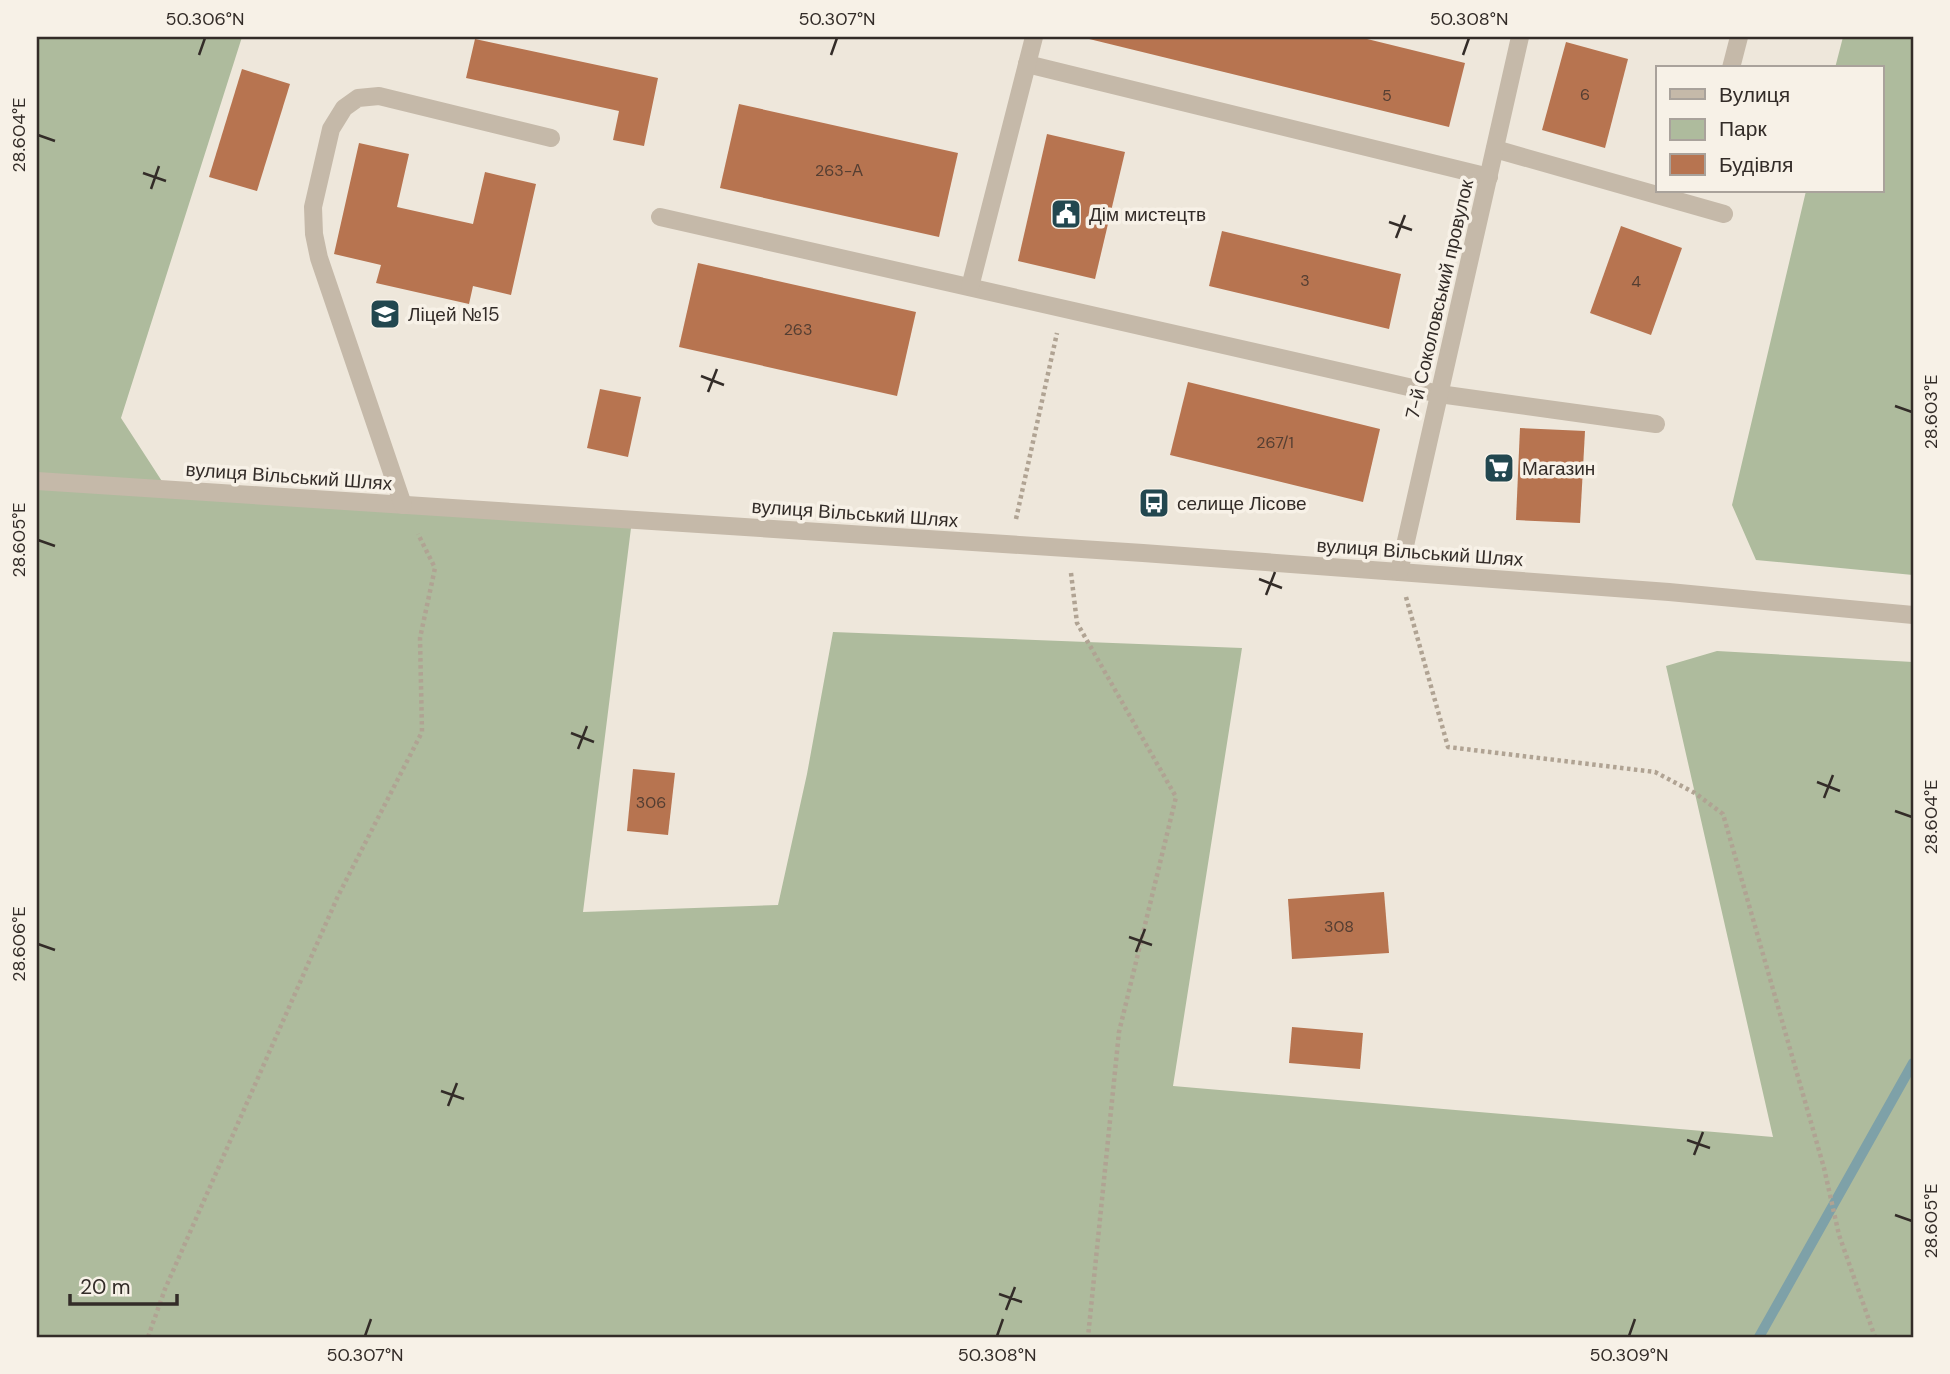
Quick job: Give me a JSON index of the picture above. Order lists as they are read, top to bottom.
{
  "streets": {
    "street": ["7-й Соколовський провулок", "вулиця Вільський Шлях"]
  },
  "crossings": [
    ["7-й Соколовський провулок", "вулиця Вільський Шлях"]
  ],
  "places": {
    "public building": ["Дім мистецтв"],
    "school or university": ["Ліцей №15"],
    "supermarket": ["Магазин"],
    "bus stop": ["селище Лісове"]
  },
  "house_numbers": [
    "6",
    "5",
    "263-А",
    "3",
    "4",
    "263",
    "267/1",
    "306",
    "308"
  ],
  "legend": ["Вулиця", "Парк", "Будівля"],
  "scale_bar": "20 m",
  "coordinates": [
    "50.306°N",
    "50.307°N",
    "50.308°N",
    "28.604°E",
    "28.603°E",
    "28.605°E",
    "28.606°E",
    "50.309°N"
  ]
}
